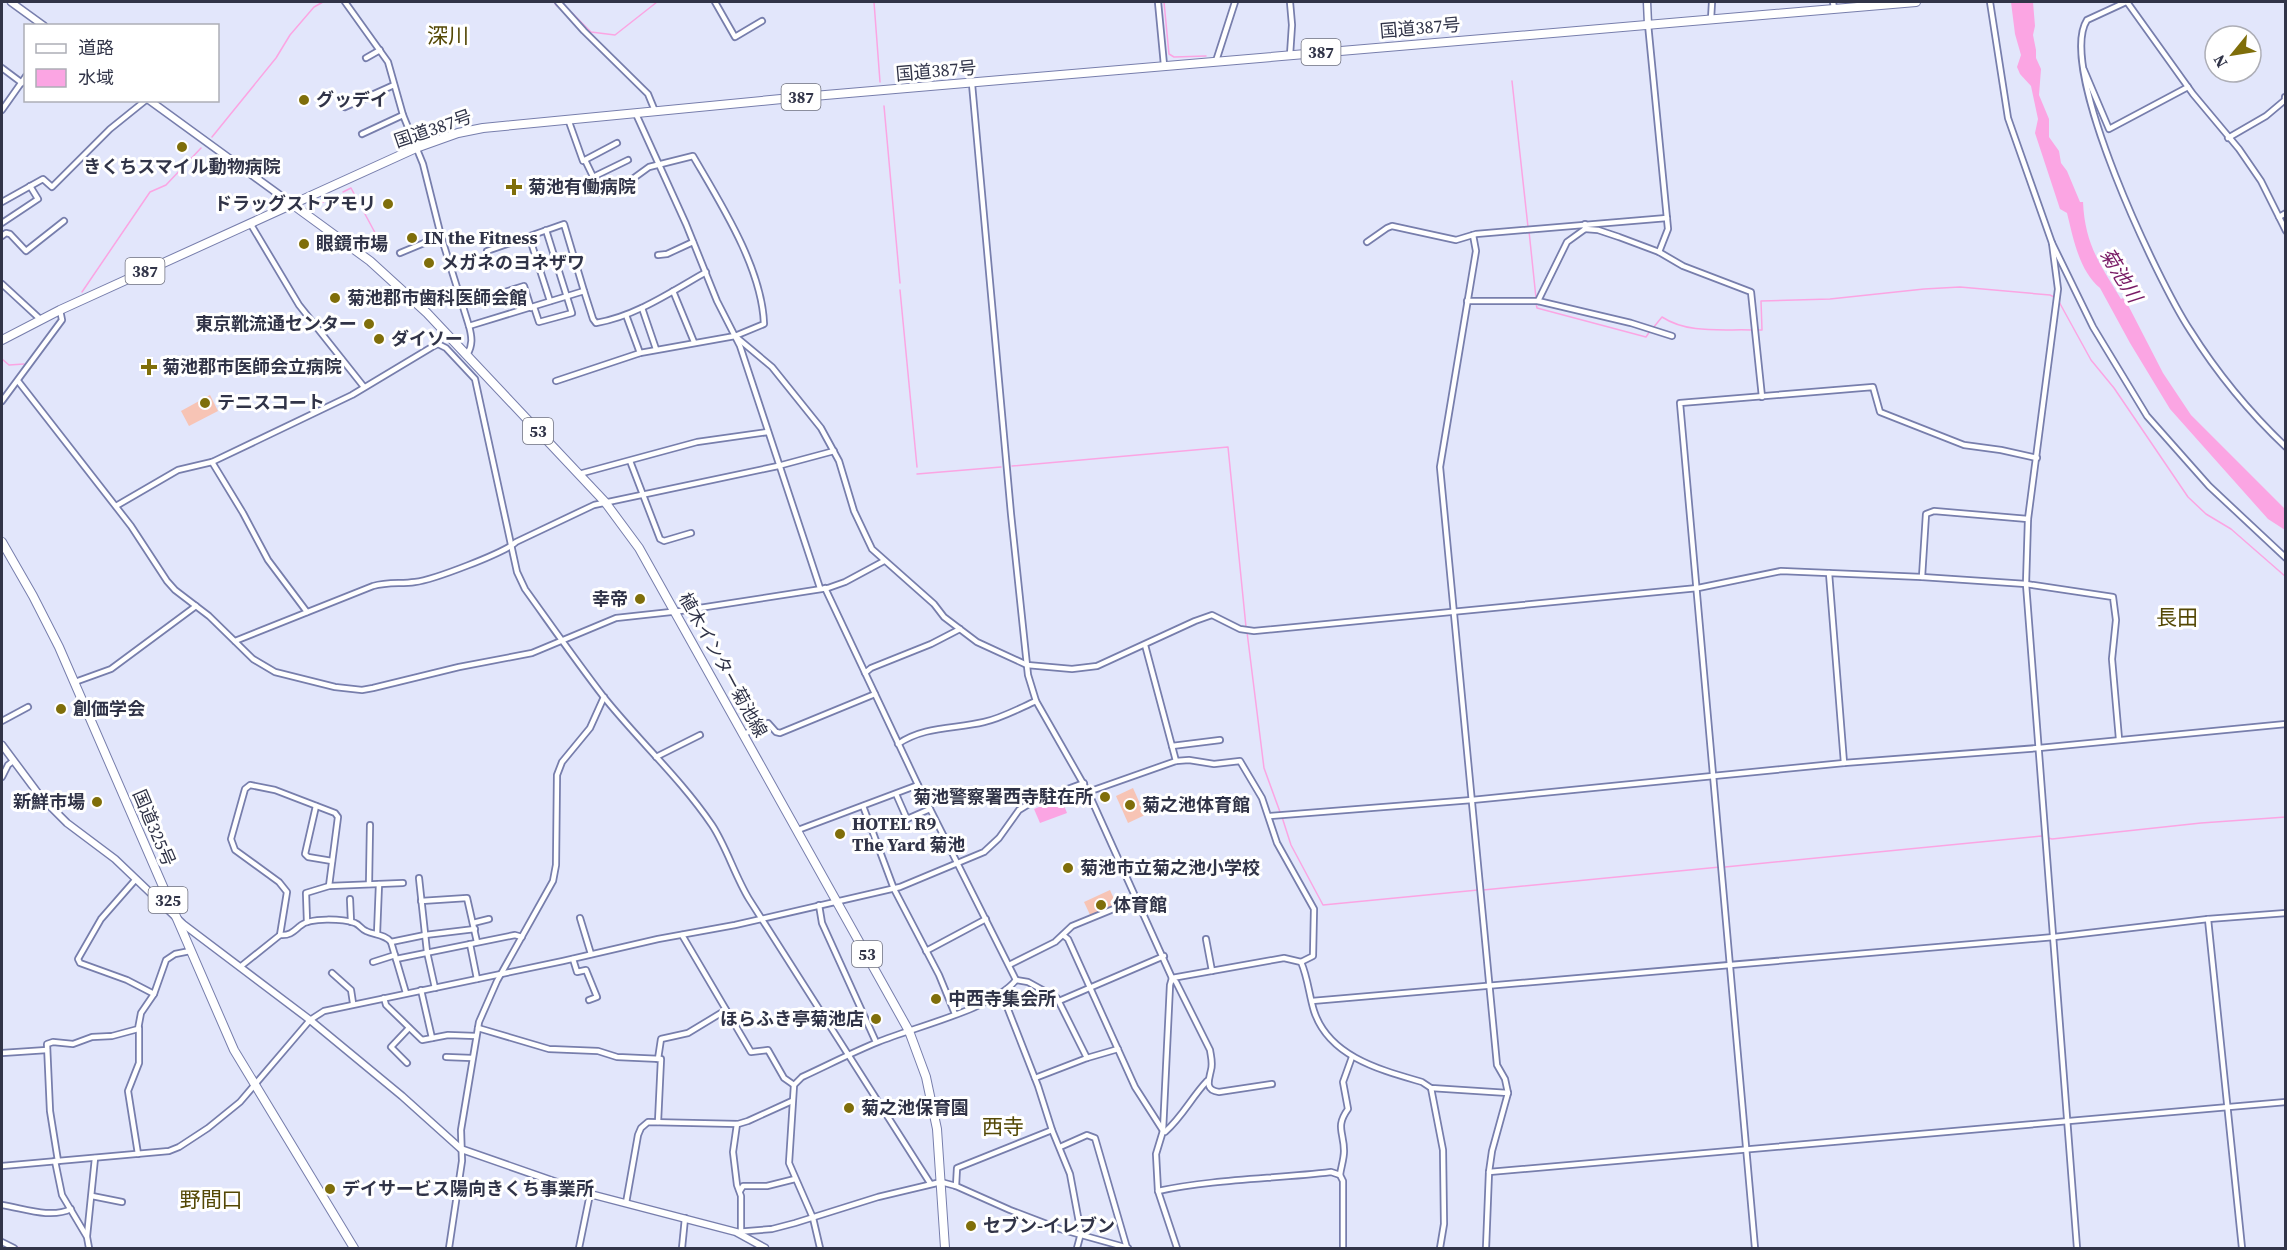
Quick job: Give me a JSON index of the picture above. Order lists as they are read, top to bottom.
{
  "streets": {
    "main road": [
      "国道387号",
      "387",
      "53",
      "植木インター菊池線",
      "国道325号",
      "325"
    ]
  },
  "crossings": [
    ["国道387号", "植木インター菊池線"]
  ],
  "districts": [
    "深川",
    "長田",
    "西寺",
    "野間口"
  ],
  "water": ["菊池川"],
  "places": {
    "other": [
      "グッデイ",
      "きくちスマイル動物病院",
      "ドラッグストアモリ",
      "IN the Fitness",
      "眼鏡市場",
      "メガネのヨネザワ",
      "菊池郡市歯科医師会館",
      "東京靴流通センター",
      "ダイソー",
      "テニスコート",
      "幸帝",
      "創価学会",
      "菊池警察署西寺駐在所",
      "新鮮市場",
      "菊之池体育館",
      "HOTEL R9 The Yard 菊池",
      "菊池市立菊之池小学校",
      "体育館",
      "中西寺集会所",
      "ほらふき亭菊池店",
      "菊之池保育園",
      "デイサービス陽向きくち事業所",
      "セブン-イレブン"
    ],
    "health": ["菊池有働病院", "菊池郡市医師会立病院"]
  },
  "legend": ["道路", "水域"],
  "north": "bottom left"
}
